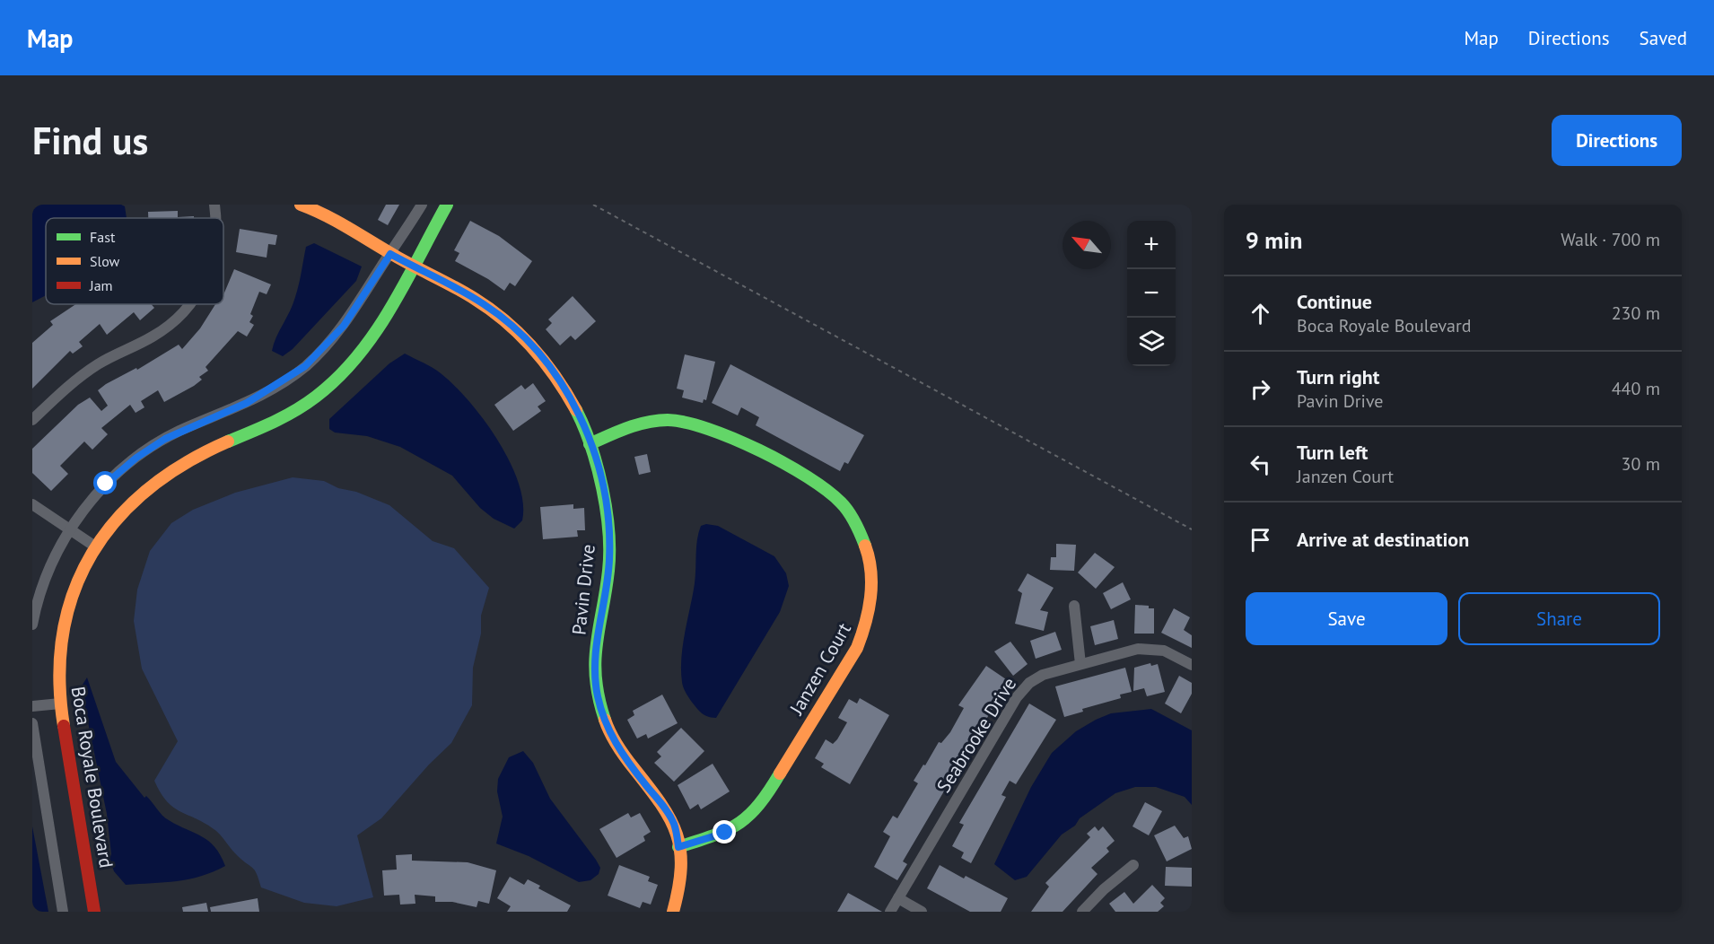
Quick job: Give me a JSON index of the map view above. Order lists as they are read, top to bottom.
{
  "streets": {
    "street": [
      "Pavin Drive",
      "Janzen Court",
      "Seabrooke Drive",
      "Boca Royale Boulevard"
    ]
  },
  "crossings": [
    ["Pavin Drive", "Janzen Court"],
    ["Pavin Drive", "Boca Royale Boulevard"]
  ],
  "legend": ["Fast", "Slow", "Jam"],
  "north": "top left",
  "page": {
    "header": "Map",
    "nav": ["Map", "Directions", "Saved"],
    "buttons": [
      "Directions",
      ["Save", "Share"]
    ],
    "title": "Find us",
    "heading": ["9 min", "Walk · 700 m"],
    "map_buttons": ["+", "−"],
    "list": [
      ["Continue", "Boca Royale Boulevard", "230 m"],
      ["Turn right", "Pavin Drive", "440 m"],
      ["Turn left", "Janzen Court", "30 m"],
      "Arrive at destination"
    ]
  }
}
